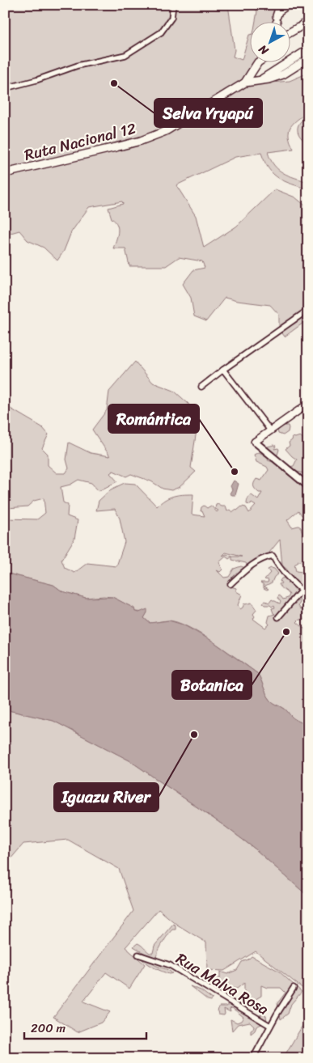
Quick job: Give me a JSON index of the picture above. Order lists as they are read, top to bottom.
{
  "streets": {
    "highway": ["Ruta Nacional 12"],
    "street": ["Rua Malva Rosa"]
  },
  "places": [
    "Selva Yryapú",
    "Romántica",
    "Botanica",
    "Iguazu River"
  ],
  "scale_bar": "200 m",
  "north": "bottom left"
}
